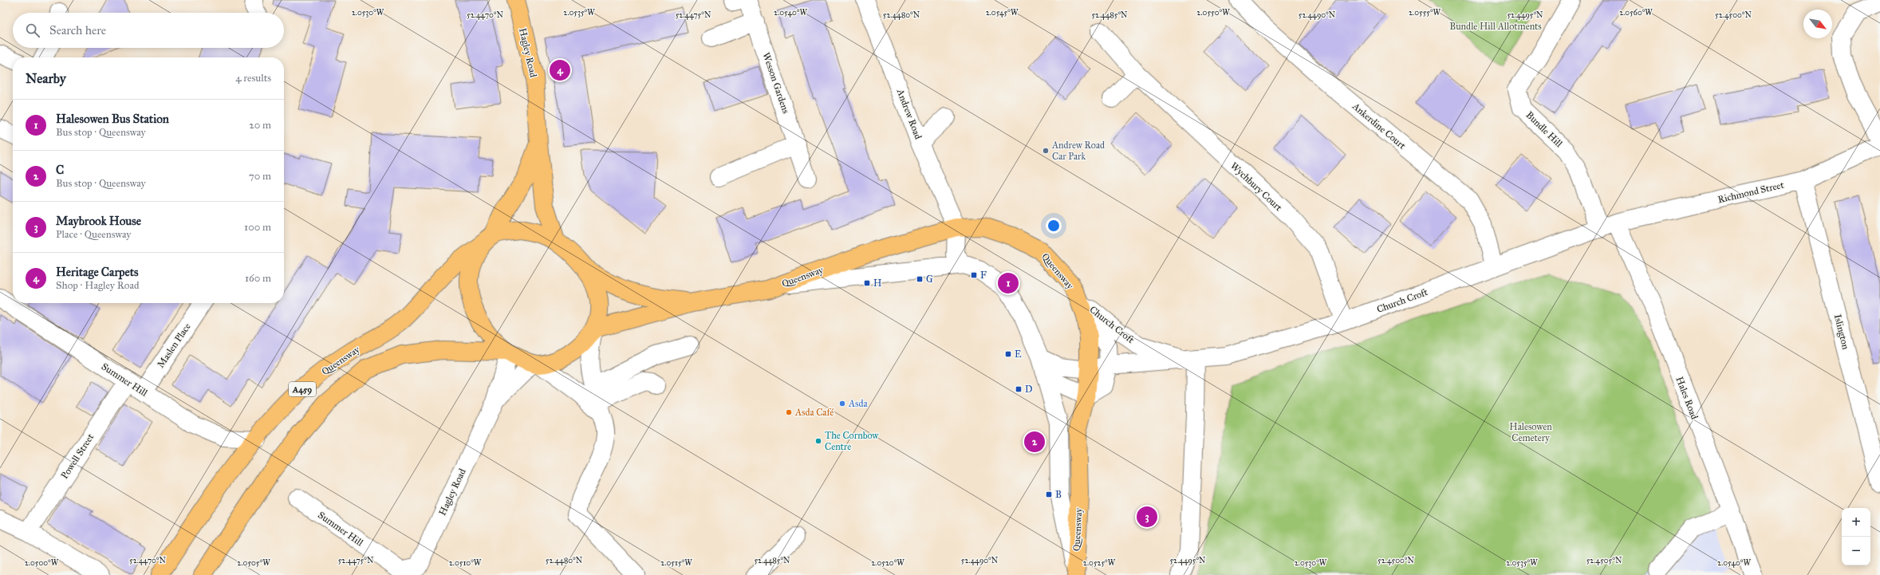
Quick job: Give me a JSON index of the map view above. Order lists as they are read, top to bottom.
{
  "streets": {
    "main road": ["Hagley Road", "Queensway", "A459"],
    "street": [
      "Wesson Gardens",
      "Andrew Road",
      "Ankerdine Court",
      "Bundle Hill",
      "Wychbury Court",
      "Richmond Street",
      "Church Croft",
      "Islington",
      "Maslen Place",
      "Summer Hill",
      "Hales Road",
      "Powell Street"
    ]
  },
  "crossings": [
    ["Hagley Road", "Queensway"],
    ["Hagley Road", "Summer Hill"],
    ["Hagley Road", "A459"],
    ["Andrew Road", "Queensway"],
    ["Ankerdine Court", "Church Croft"],
    ["Bundle Hill", "Church Croft"],
    ["Wychbury Court", "Church Croft"],
    ["Richmond Street", "Church Croft"],
    ["Richmond Street", "Islington"],
    ["Richmond Street", "Hales Road"],
    ["Queensway", "Church Croft"],
    ["Queensway", "Summer Hill"],
    ["Church Croft", "Hales Road"],
    ["Maslen Place", "Summer Hill"],
    ["Summer Hill", "Powell Street"]
  ],
  "parks": ["Bundle Hill Allotments", "Halesowen Cemetery"],
  "places": {
    "other": [
      "Andrew Road Car Park",
      "Asda",
      "Asda Café",
      "The Cornbow Centre"
    ],
    "transit": [
      "F",
      "G",
      "H",
      "E",
      "D",
      "B"
    ]
  },
  "north": "bottom right",
  "page": {
    "search": "Search here",
    "heading": ["Nearby", "4 results"],
    "pins": [
      "4",
      "1",
      "2",
      "3"
    ],
    "list": [
      {
        "mark": "1",
        "name": "Halesowen Bus Station",
        "note": "Bus stop · Queensway",
        "value": "20 m"
      },
      {
        "mark": "2",
        "name": "C",
        "note": "Bus stop · Queensway",
        "value": "70 m"
      },
      {
        "mark": "3",
        "name": "Maybrook House",
        "note": "Place · Queensway",
        "value": "100 m"
      },
      {
        "mark": "4",
        "name": "Heritage Carpets",
        "note": "Shop · Hagley Road",
        "value": "160 m"
      }
    ],
    "map_buttons": ["+", "−"]
  },
  "coordinates": [
    "2.0530°W",
    "2.0535°W",
    "2.0540°W",
    "2.0545°W",
    "2.0550°W",
    "2.0555°W",
    "2.0560°W",
    "52.4485°N",
    "52.4470°N",
    "52.4475°N",
    "52.4480°N",
    "52.4490°N",
    "52.4495°N",
    "52.4500°N",
    "52.4505°N",
    "2.0500°W",
    "2.0505°W",
    "2.0510°W",
    "2.0515°W",
    "2.0520°W",
    "2.0525°W"
  ]
}
